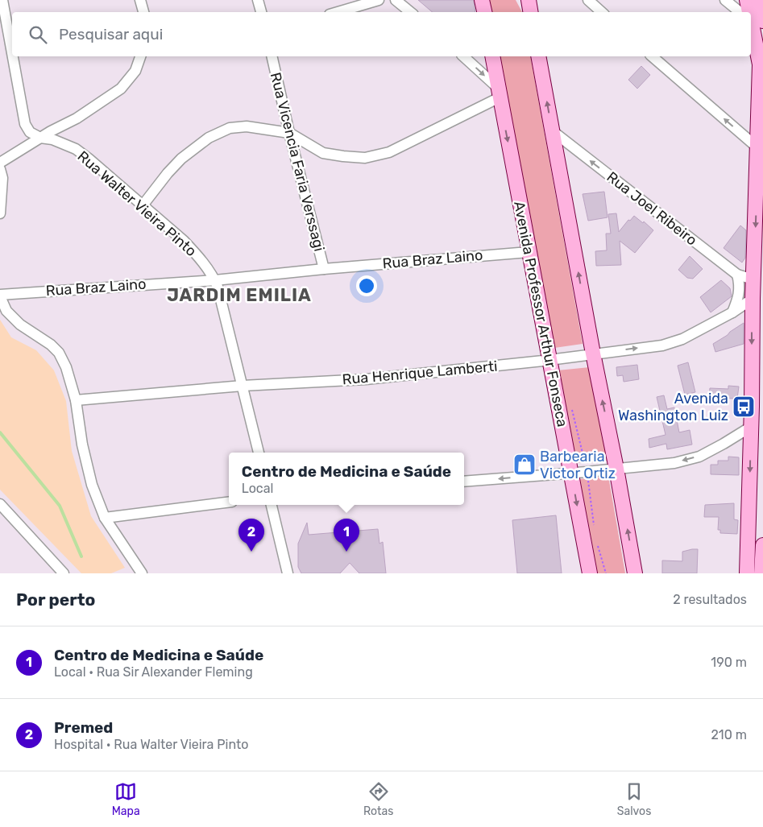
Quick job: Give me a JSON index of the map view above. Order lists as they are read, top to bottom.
{
  "streets": {
    "street": [
      "Rua Vicencia Faria Verssagi",
      "Rua Walter Vieira Pinto",
      "Rua Joel Ribeiro",
      "Rua Braz Laino",
      "Avenida Professor Arthur Fonseca",
      "Rua Henrique Lamberti"
    ]
  },
  "crossings": [
    ["Rua Vicencia Faria Verssagi", "Rua Braz Laino"],
    ["Rua Walter Vieira Pinto", "Rua Braz Laino"],
    ["Rua Walter Vieira Pinto", "Rua Henrique Lamberti"],
    ["Rua Braz Laino", "Avenida Professor Arthur Fonseca"],
    ["Avenida Professor Arthur Fonseca", "Rua Henrique Lamberti"]
  ],
  "one_way": ["Rua Joel Ribeiro"],
  "districts": ["JARDIM EMILIA"],
  "places": {
    "bus stop": ["Avenida Washington Luiz"],
    "shop": ["Barbearia Victor Ortiz"]
  },
  "page": {
    "search": "Pesquisar aqui",
    "popup": ["Centro de Medicina e Saúde", "Local"],
    "pins": ["1", "2"],
    "heading": ["Por perto", "2 resultados"],
    "list": [
      {
        "mark": "1",
        "name": "Centro de Medicina e Saúde",
        "note": "Local · Rua Sir Alexander Fleming",
        "value": "190 m"
      },
      {
        "mark": "2",
        "name": "Premed",
        "note": "Hospital · Rua Walter Vieira Pinto",
        "value": "210 m"
      }
    ],
    "nav": ["Mapa", "Rotas", "Salvos"]
  }
}
